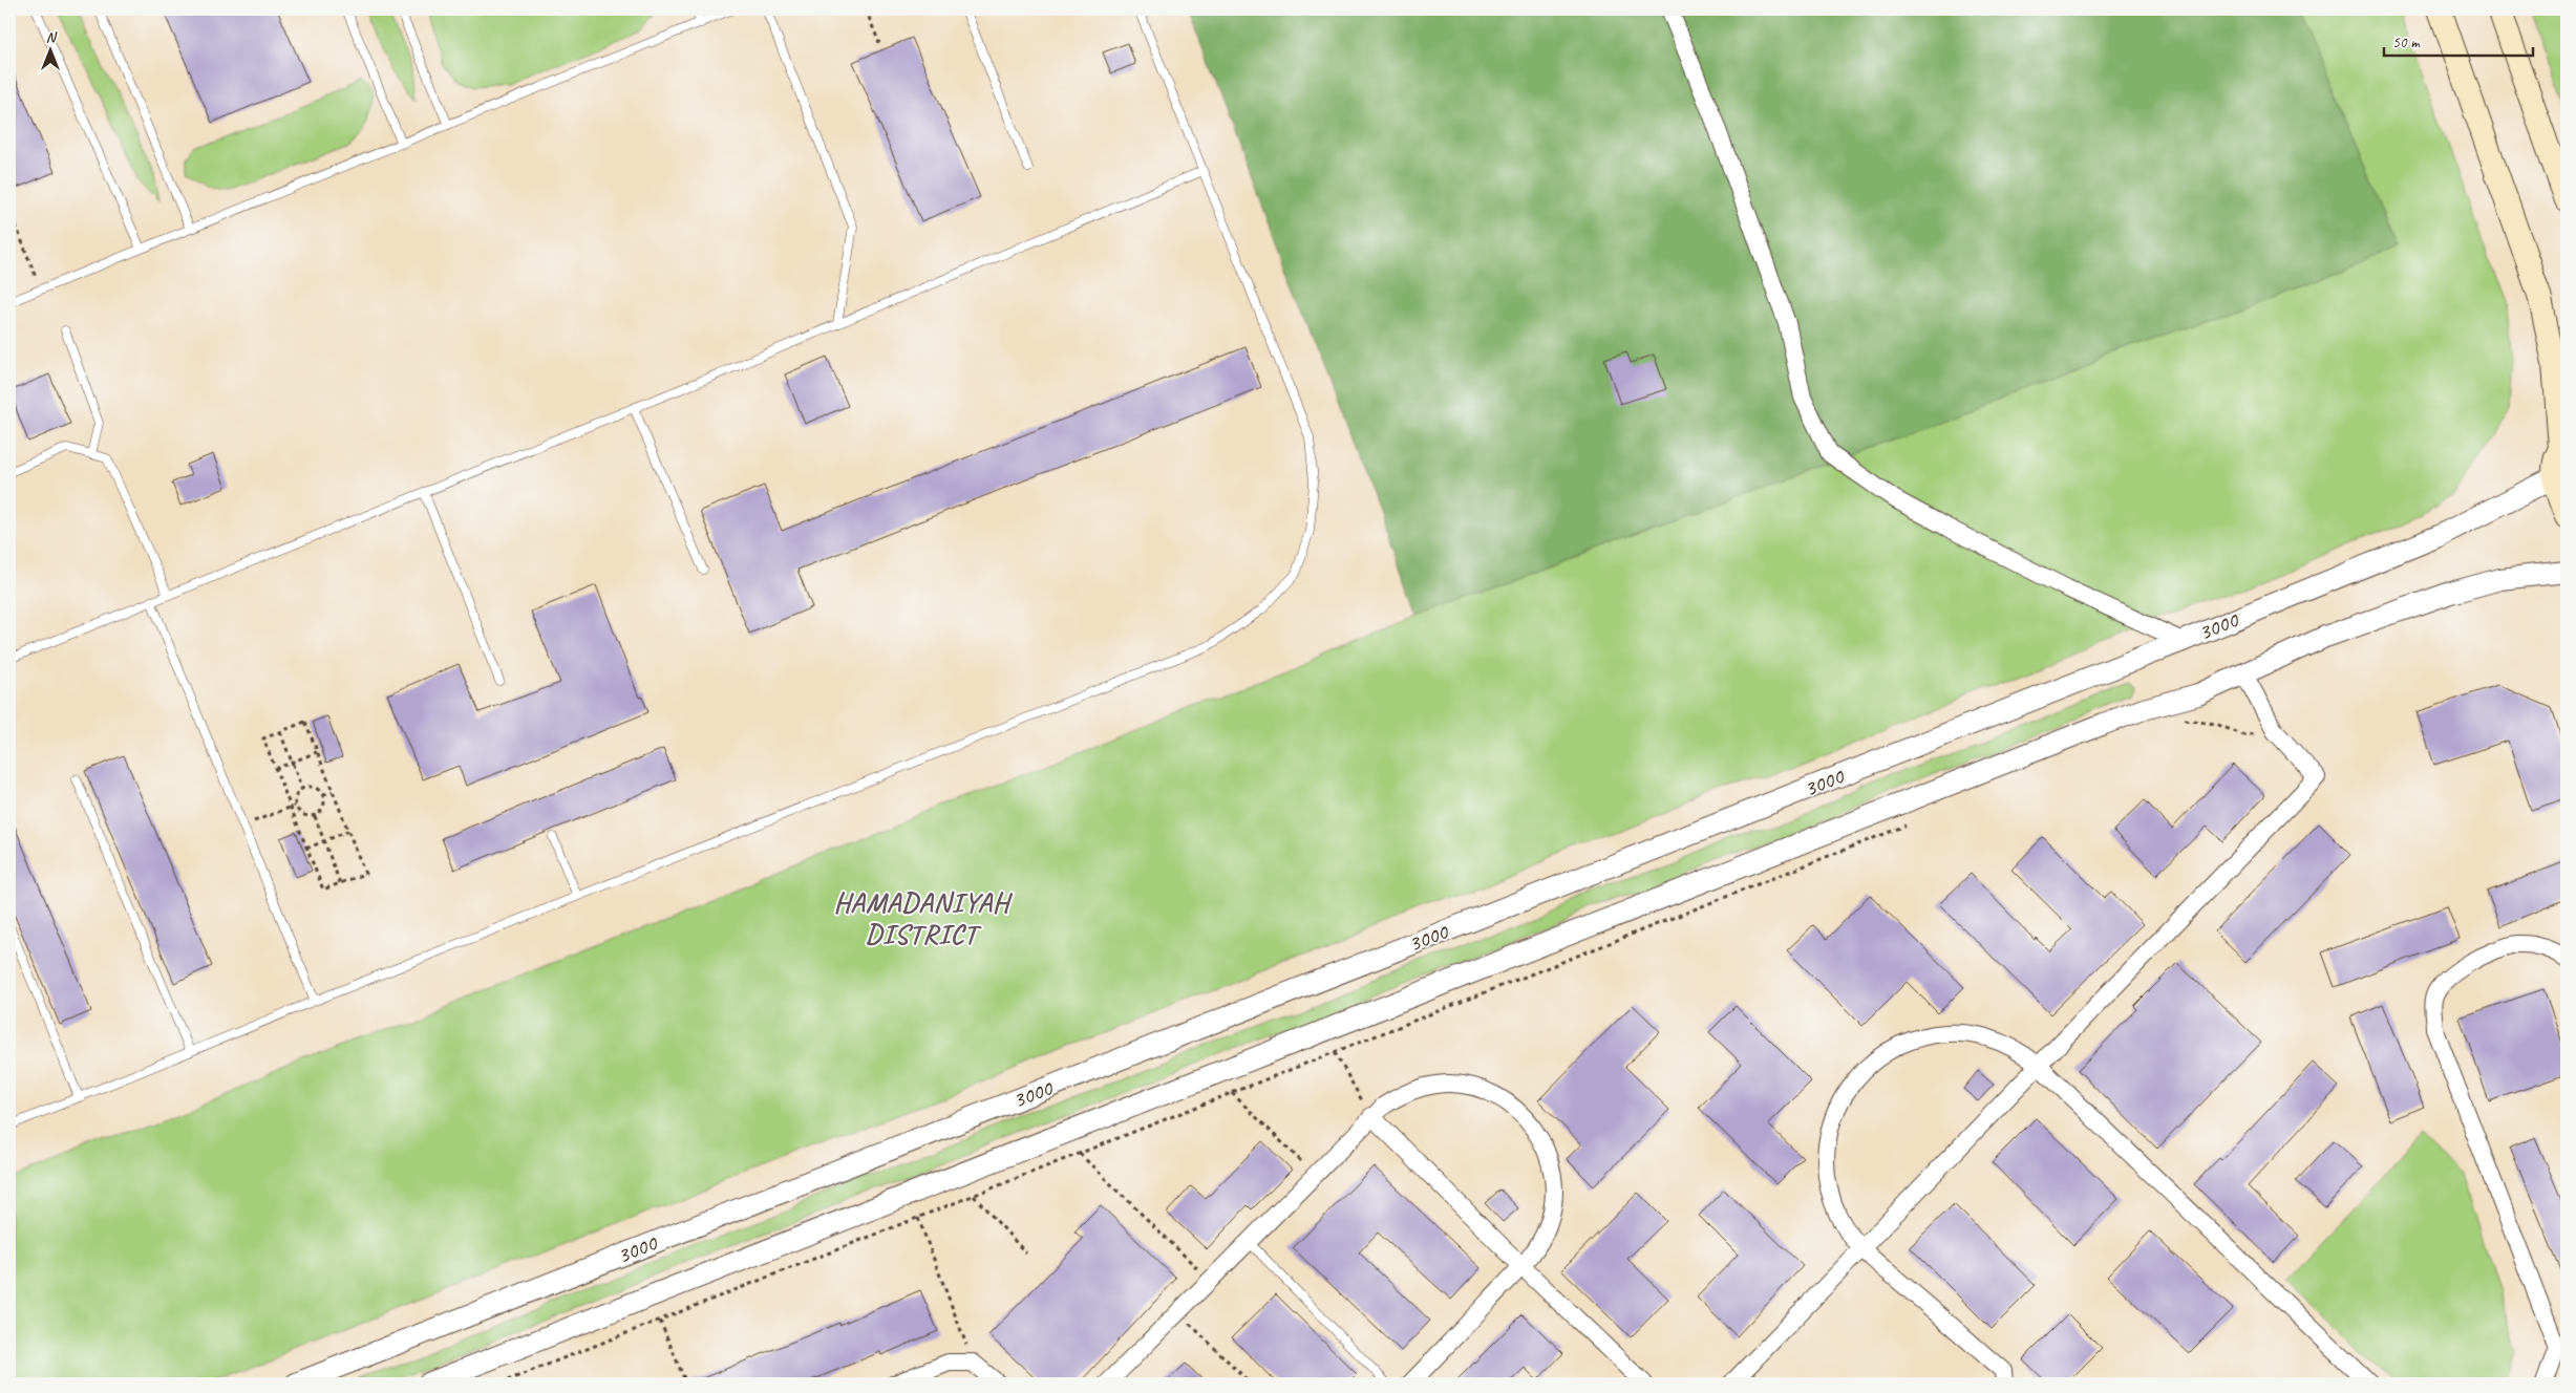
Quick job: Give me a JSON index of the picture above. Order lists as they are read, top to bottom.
{
  "streets": {
    "street": ["3000"]
  },
  "districts": ["HAMADANIYAH DISTRICT"],
  "scale_bar": "50 m",
  "north": "top"
}
